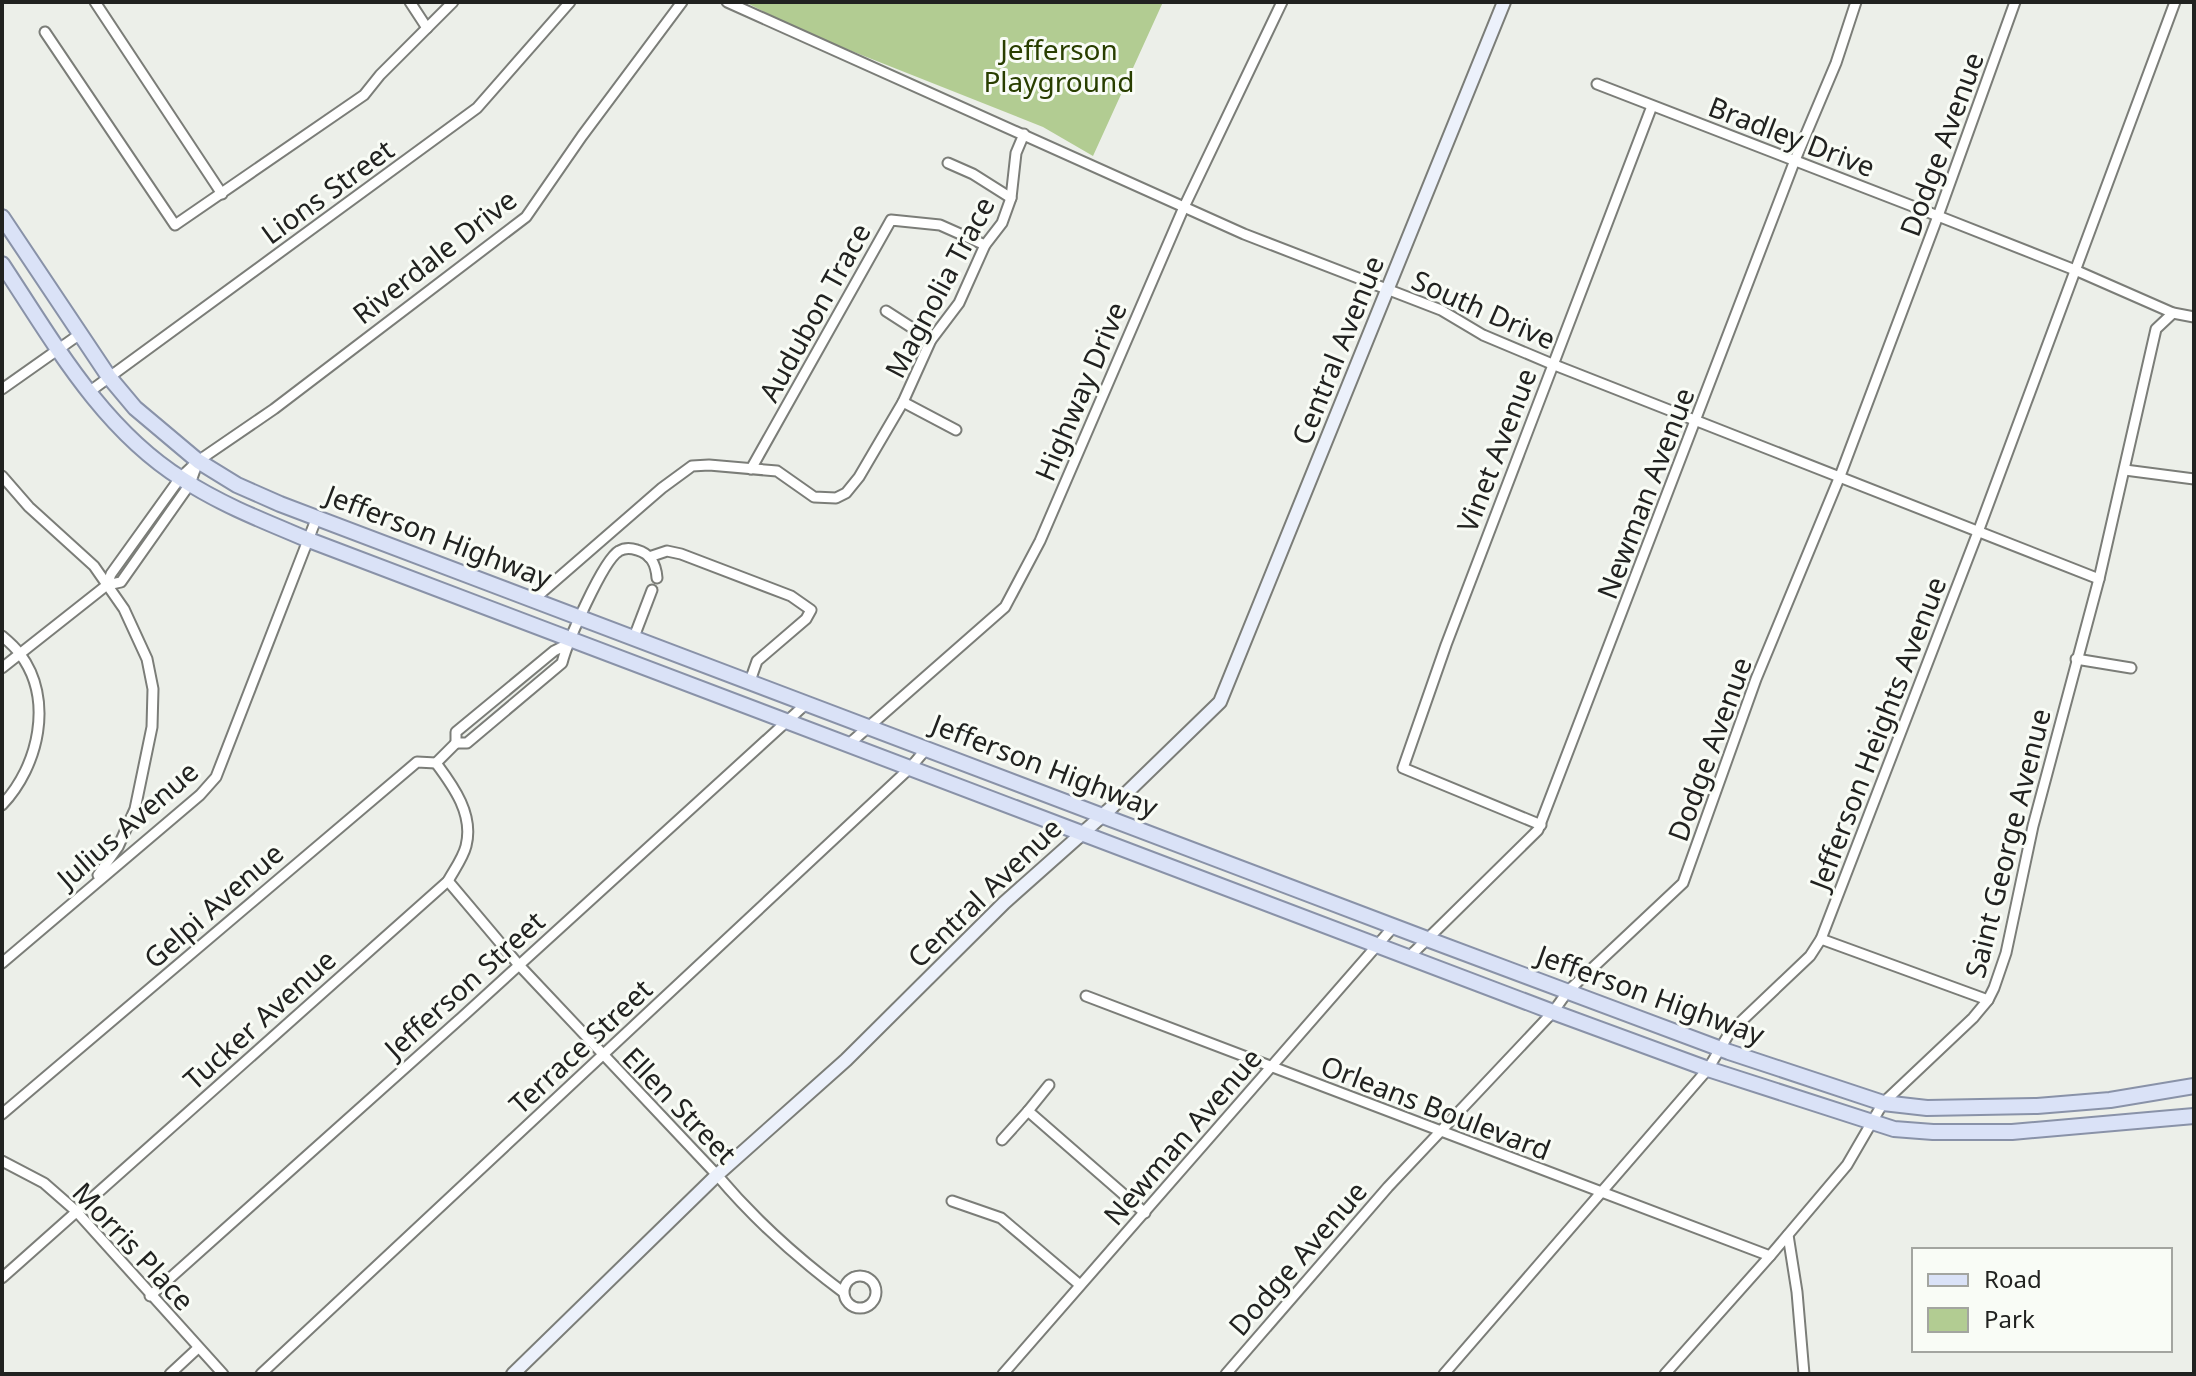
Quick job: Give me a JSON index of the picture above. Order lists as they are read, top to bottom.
{
  "streets": {
    "main road": ["Central Avenue", "Jefferson Highway"],
    "street": [
      "Bradley Drive",
      "Dodge Avenue",
      "Lions Street",
      "Riverdale Drive",
      "Magnolia Trace",
      "South Drive",
      "Audubon Trace",
      "Highway Drive",
      "Vinet Avenue",
      "Newman Avenue",
      "Jefferson Heights Avenue",
      "Julius Avenue",
      "Saint George Avenue",
      "Gelpi Avenue",
      "Jefferson Street",
      "Tucker Avenue",
      "Terrace Street",
      "Ellen Street",
      "Orleans Boulevard",
      "Morris Place"
    ]
  },
  "crossings": [
    ["Bradley Drive", "Dodge Avenue"],
    ["Bradley Drive", "Vinet Avenue"],
    ["Bradley Drive", "Newman Avenue"],
    ["Bradley Drive", "Jefferson Heights Avenue"],
    ["Bradley Drive", "Saint George Avenue"],
    ["Dodge Avenue", "South Drive"],
    ["Dodge Avenue", "Jefferson Highway"],
    ["Dodge Avenue", "Orleans Boulevard"],
    ["Lions Street", "Jefferson Highway"],
    ["Riverdale Drive", "Jefferson Highway"],
    ["Magnolia Trace", "South Drive"],
    ["Magnolia Trace", "Audubon Trace"],
    ["South Drive", "Central Avenue"],
    ["South Drive", "Highway Drive"],
    ["South Drive", "Vinet Avenue"],
    ["South Drive", "Newman Avenue"],
    ["South Drive", "Jefferson Heights Avenue"],
    ["South Drive", "Saint George Avenue"],
    ["Central Avenue", "Jefferson Highway"],
    ["Central Avenue", "Ellen Street"],
    ["Highway Drive", "Jefferson Highway"],
    ["Vinet Avenue", "Newman Avenue"],
    ["Newman Avenue", "Jefferson Highway"],
    ["Newman Avenue", "Orleans Boulevard"],
    ["Jefferson Highway", "Jefferson Heights Avenue"],
    ["Jefferson Highway", "Julius Avenue"],
    ["Jefferson Highway", "Saint George Avenue"],
    ["Jefferson Highway", "Gelpi Avenue"],
    ["Jefferson Highway", "Jefferson Street"],
    ["Jefferson Highway", "Terrace Street"],
    ["Jefferson Heights Avenue", "Orleans Boulevard"],
    ["Saint George Avenue", "Orleans Boulevard"],
    ["Gelpi Avenue", "Tucker Avenue"],
    ["Jefferson Street", "Ellen Street"],
    ["Jefferson Street", "Morris Place"],
    ["Tucker Avenue", "Ellen Street"],
    ["Tucker Avenue", "Morris Place"],
    ["Terrace Street", "Ellen Street"]
  ],
  "parks": ["Jefferson Playground"],
  "legend": ["Road", "Park"]
}
